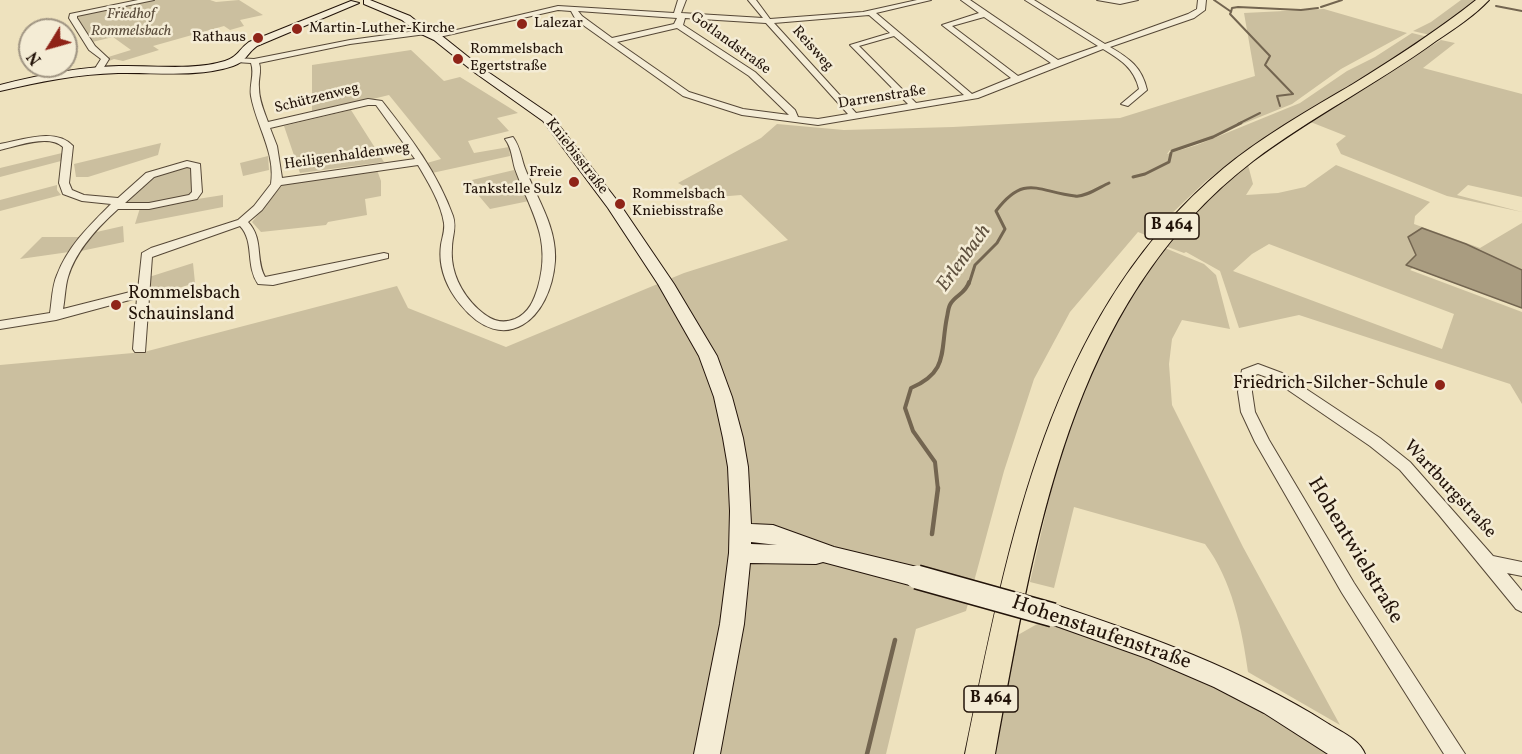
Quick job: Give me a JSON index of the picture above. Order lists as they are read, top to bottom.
{
  "streets": {
    "main road": ["B 464"],
    "street": [
      "Gotlandstraße",
      "Reisweg",
      "Darrenstraße",
      "Schützenweg",
      "Heiligenhaldenweg",
      "Kniebisstraße",
      "Wartburgstraße",
      "Hohentwielstraße",
      "Hohenstaufenstraße"
    ]
  },
  "crossings": [
    ["Gotlandstraße", "Darrenstraße"],
    ["Reisweg", "Darrenstraße"],
    ["Schützenweg", "Heiligenhaldenweg"],
    ["Kniebisstraße", "Hohenstaufenstraße"],
    ["Wartburgstraße", "Hohentwielstraße"]
  ],
  "water": ["Erlenbach"],
  "parks": ["Friedhof Rommelsbach"],
  "places": [
    "Lalezar",
    "Martin-Luther-Kirche",
    "Rathaus",
    "Rommelsbach Egertstraße",
    "Freie Tankstelle Sulz",
    "Rommelsbach Kniebisstraße",
    "Rommelsbach Schauinsland",
    "Friedrich-Silcher-Schule"
  ],
  "north": "bottom left"
}
